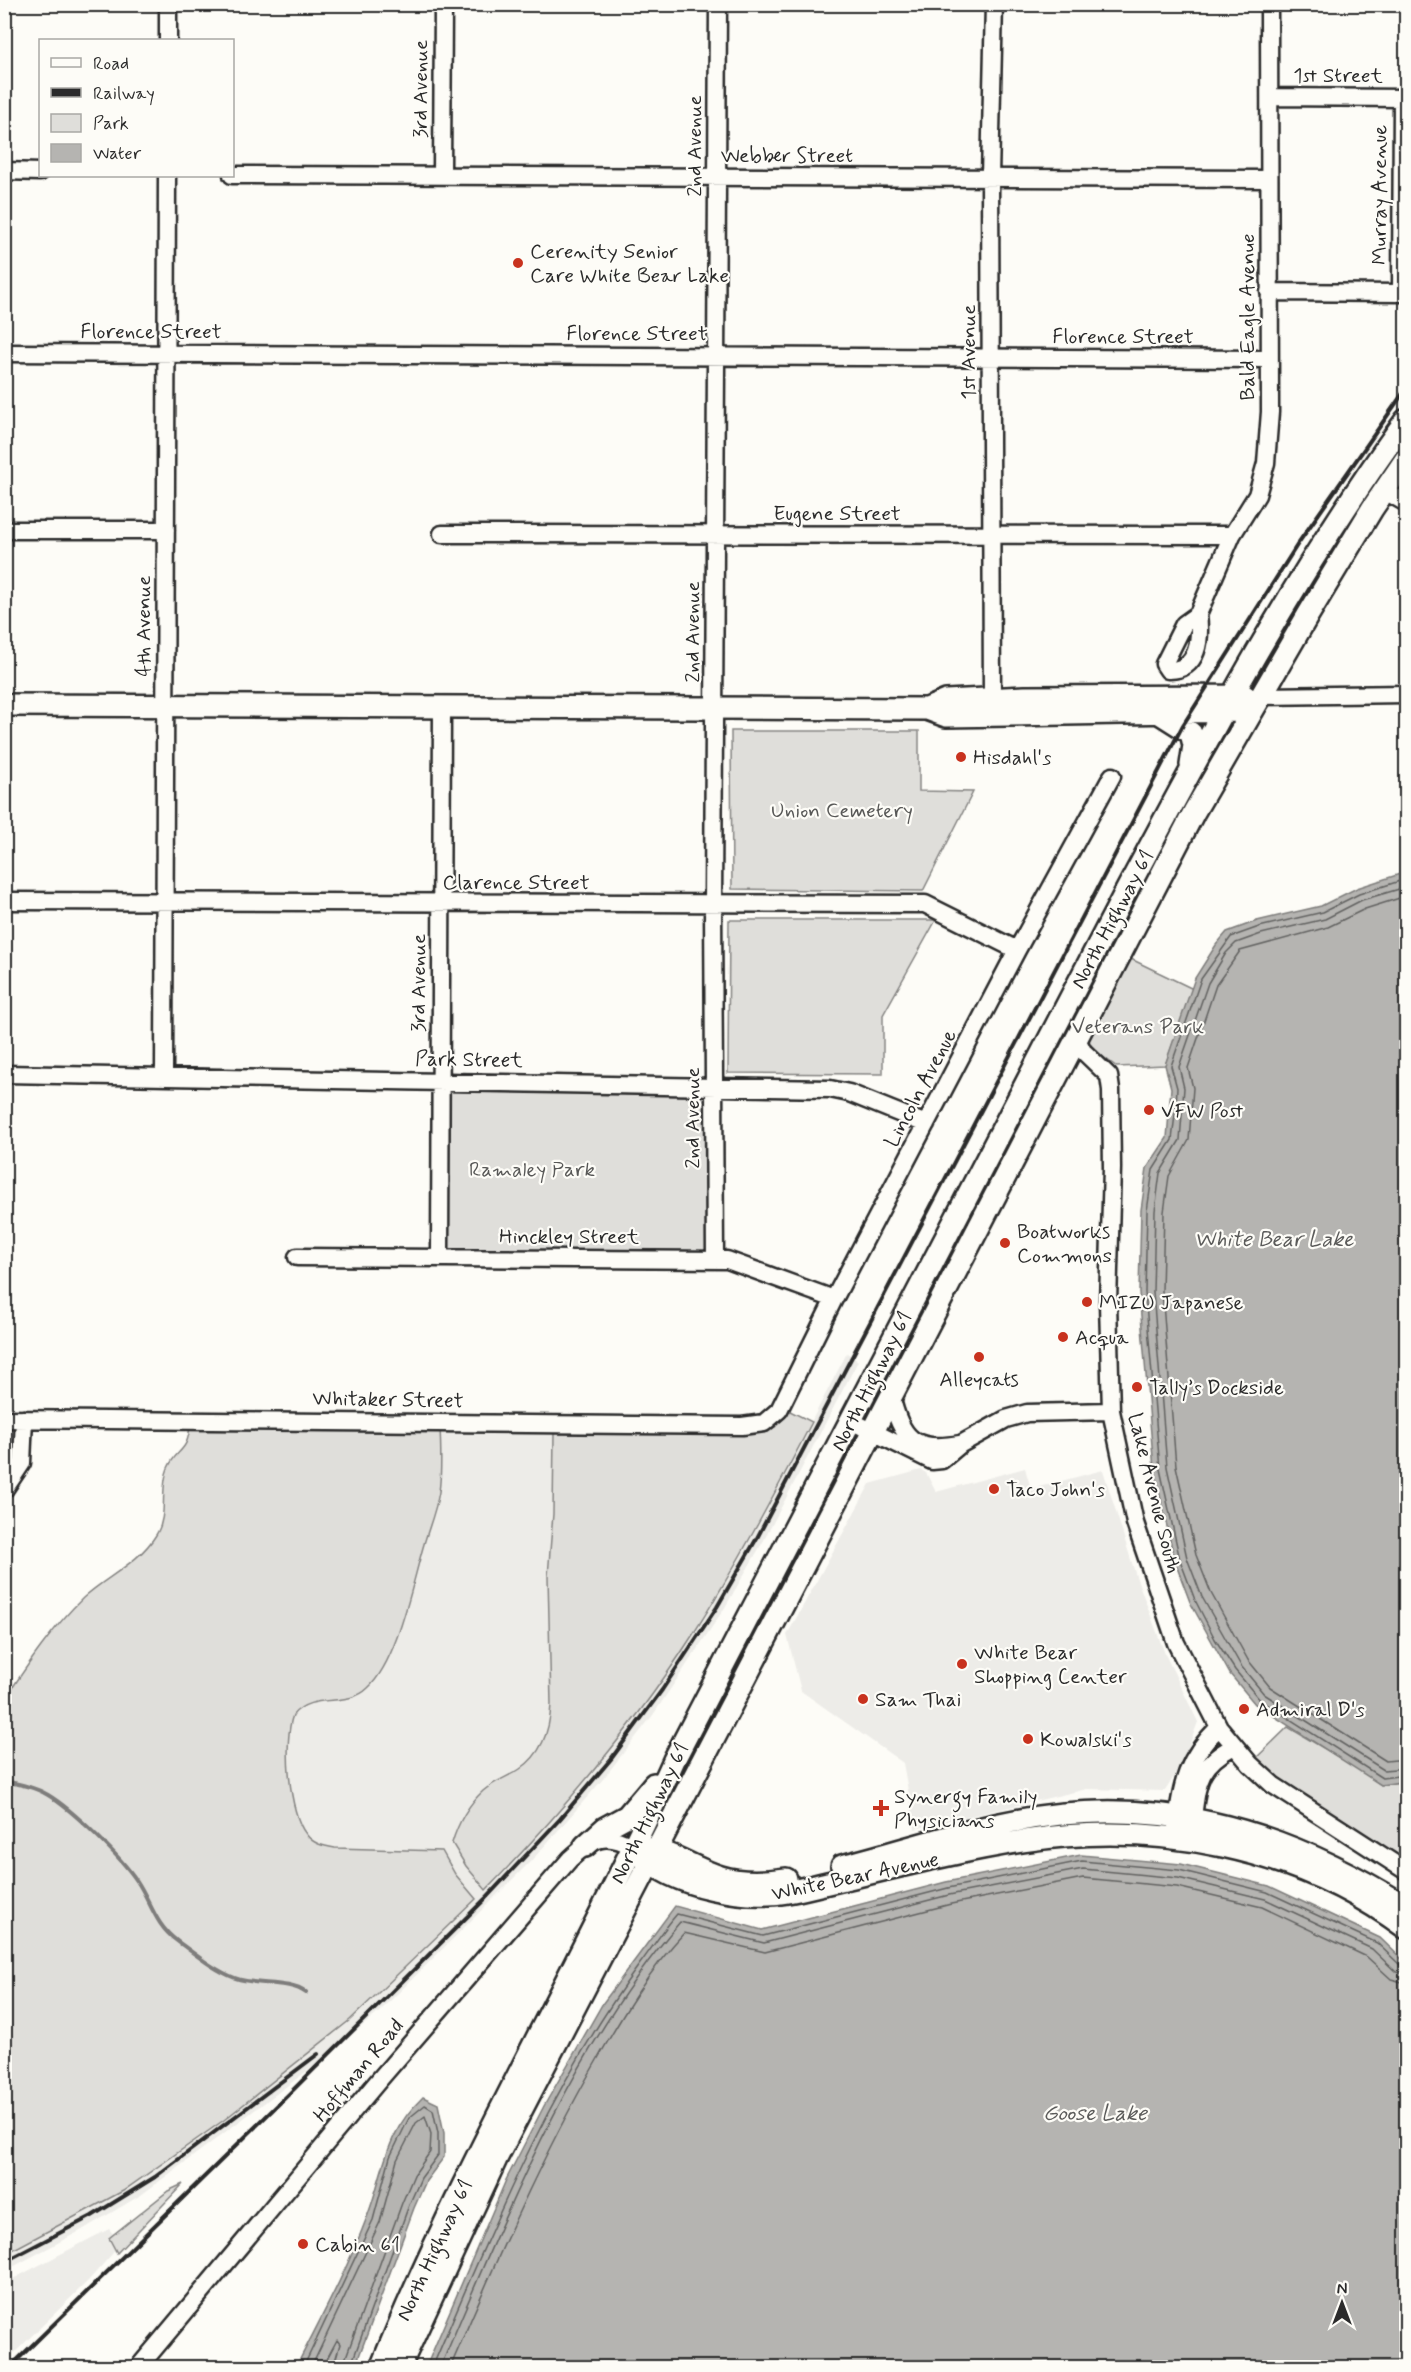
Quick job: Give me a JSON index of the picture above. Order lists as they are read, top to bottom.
{
  "streets": {
    "main road": ["North Highway 61", "White Bear Avenue"],
    "street": [
      "1st Street",
      "3rd Avenue",
      "2nd Avenue",
      "Webber Street",
      "Murray Avenue",
      "Bald Eagle Avenue",
      "Florence Street",
      "1st Avenue",
      "Eugene Street",
      "4th Avenue",
      "Clarence Street",
      "Park Street",
      "Lincoln Avenue",
      "Hinckley Street",
      "Whitaker Street",
      "Lake Avenue South",
      "Hoffman Road"
    ]
  },
  "crossings": [
    ["1st Street", "Murray Avenue"],
    ["1st Street", "Bald Eagle Avenue"],
    ["3rd Avenue", "Webber Street"],
    ["3rd Avenue", "Clarence Street"],
    ["3rd Avenue", "Park Street"],
    ["3rd Avenue", "Hinckley Street"],
    ["2nd Avenue", "Webber Street"],
    ["2nd Avenue", "Florence Street"],
    ["2nd Avenue", "Eugene Street"],
    ["2nd Avenue", "Clarence Street"],
    ["2nd Avenue", "Park Street"],
    ["2nd Avenue", "Hinckley Street"],
    ["Webber Street", "Bald Eagle Avenue"],
    ["Webber Street", "1st Avenue"],
    ["Murray Avenue", "Bald Eagle Avenue"],
    ["Bald Eagle Avenue", "Florence Street"],
    ["Bald Eagle Avenue", "Eugene Street"],
    ["Florence Street", "1st Avenue"],
    ["Florence Street", "4th Avenue"],
    ["1st Avenue", "Eugene Street"],
    ["4th Avenue", "Clarence Street"],
    ["4th Avenue", "Park Street"],
    ["Clarence Street", "Lincoln Avenue"],
    ["North Highway 61", "Lake Avenue South"],
    ["North Highway 61", "White Bear Avenue"],
    ["North Highway 61", "Hoffman Road"],
    ["Park Street", "Lincoln Avenue"],
    ["Lincoln Avenue", "Hinckley Street"],
    ["Lincoln Avenue", "Whitaker Street"],
    ["White Bear Avenue", "Hoffman Road"]
  ],
  "water": ["White Bear Lake", "Goose Lake"],
  "parks": ["Union Cemetery", "Veterans Park", "Ramaley Park"],
  "places": {
    "other": [
      "Cerenity Senior Care White Bear Lake",
      "Hisdahl's",
      "VFW Post",
      "Boatworks Commons",
      "MIZU Japanese",
      "Acqua",
      "Alleycats",
      "Tally’s Dockside",
      "Taco John's",
      "White Bear Shopping Center",
      "Sam Thai",
      "Admiral D's",
      "Kowalski's",
      "Cabin 61"
    ],
    "health": ["Synergy Family Physicians"]
  },
  "legend": [
    "Road",
    "Railway",
    "Park",
    "Water"
  ],
  "north": "top"
}
